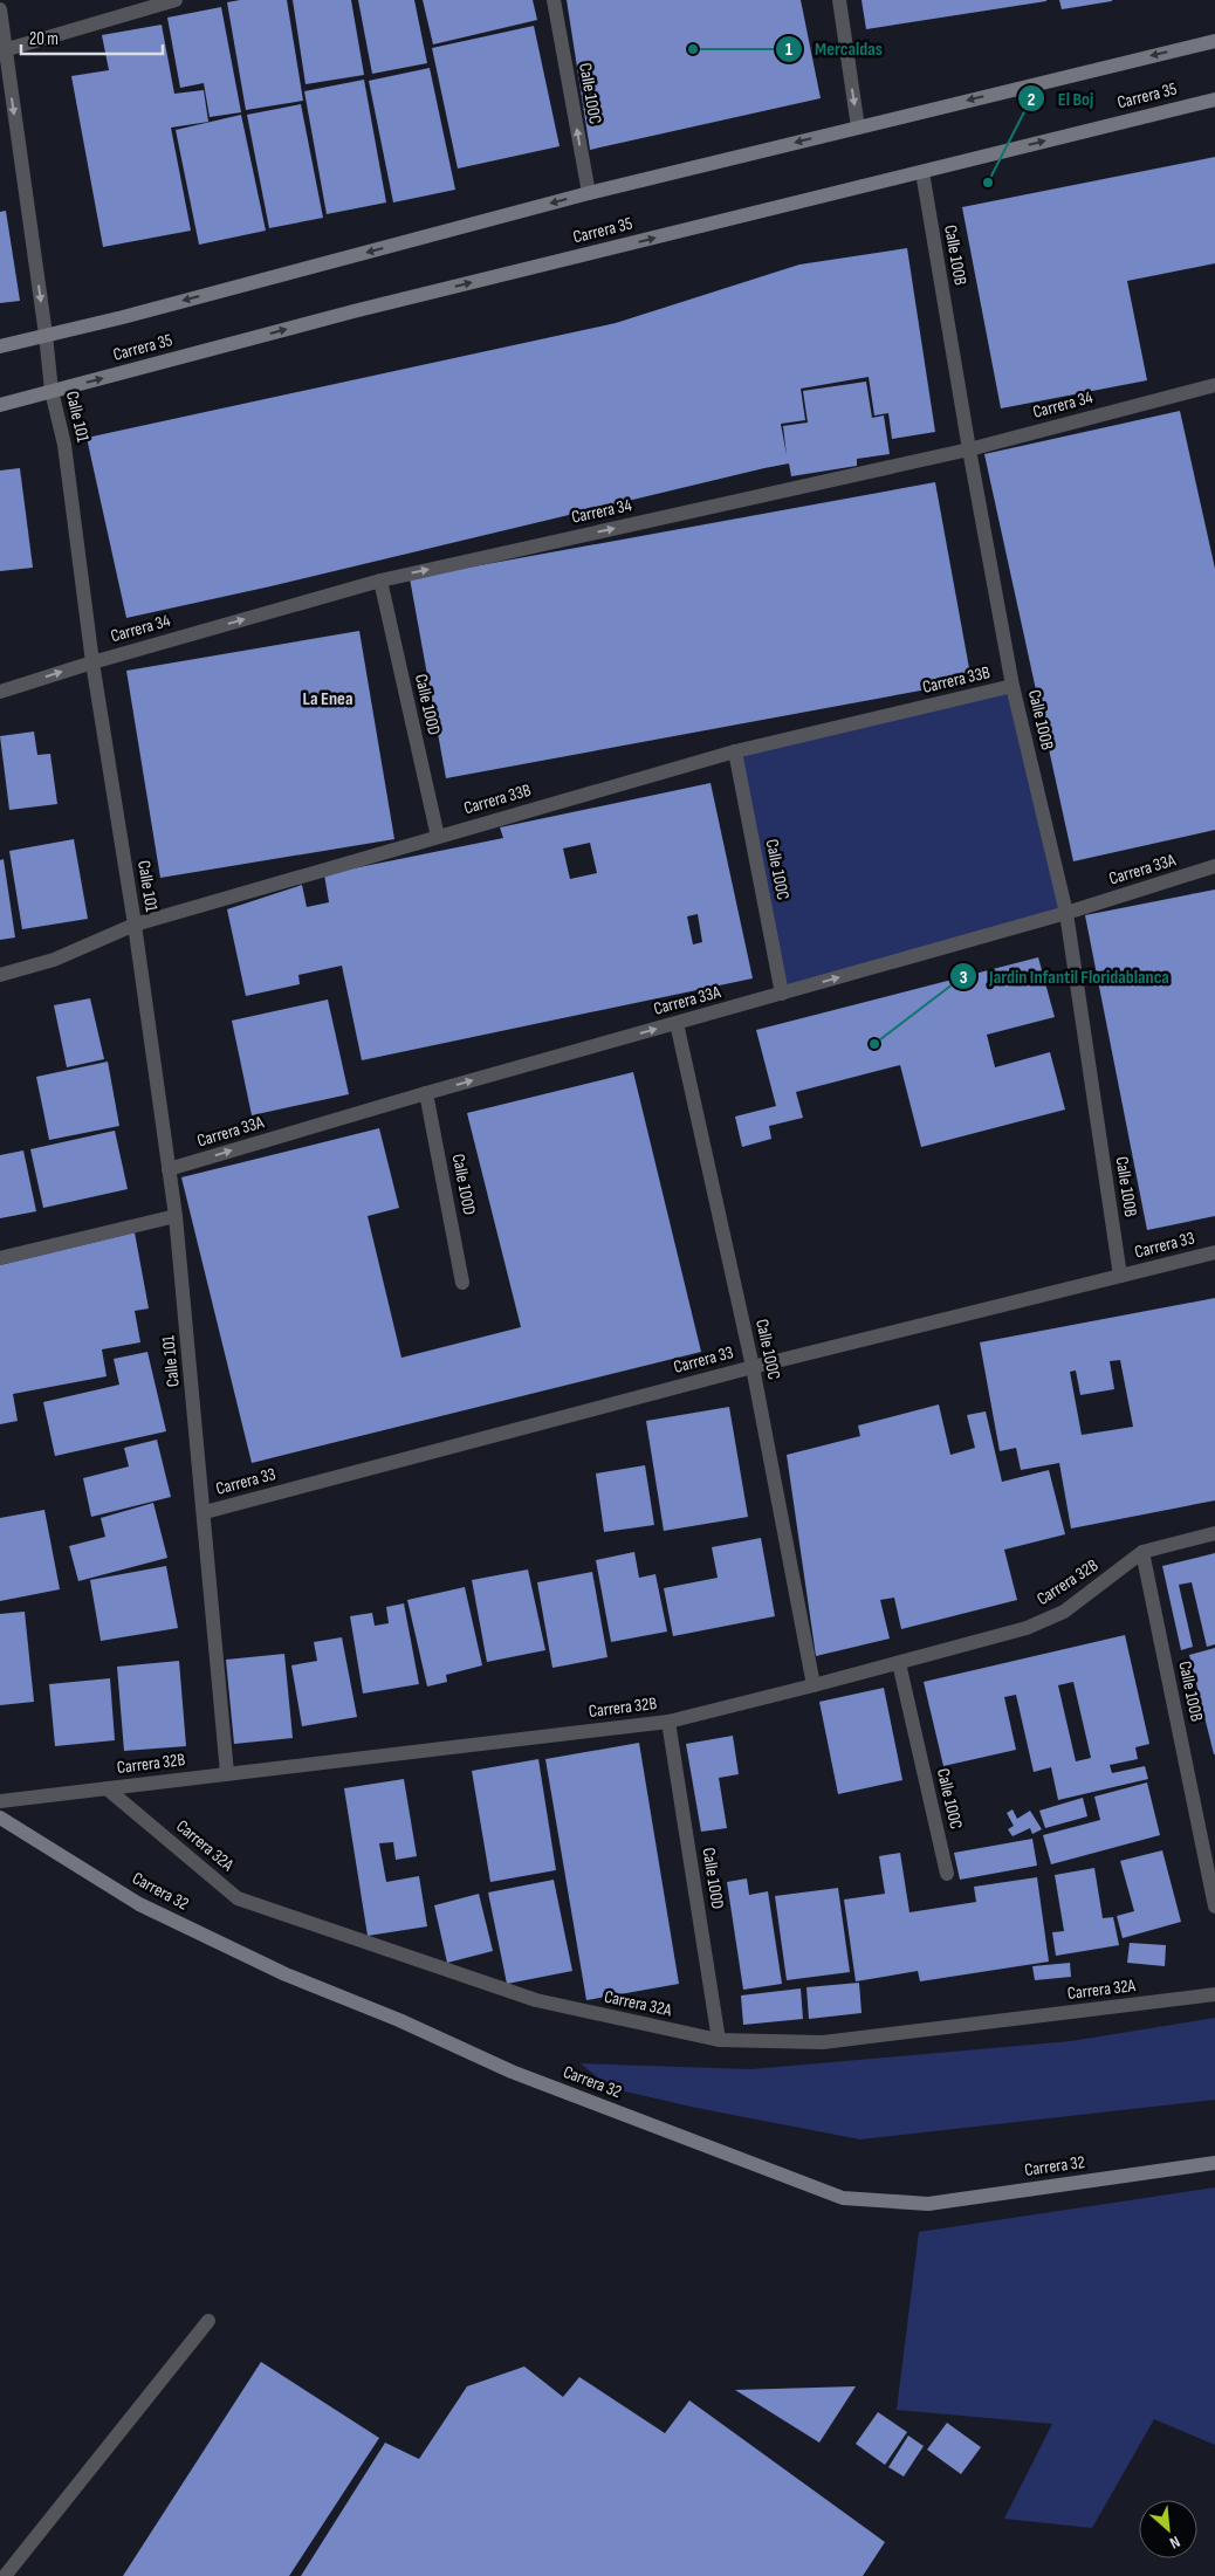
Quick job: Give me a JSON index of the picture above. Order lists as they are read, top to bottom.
{
  "streets": {
    "street": [
      "Calle 100C",
      "Carrera 35",
      "Calle 100B",
      "Carrera 34",
      "Calle 101",
      "Carrera 33B",
      "Calle 100D",
      "Carrera 33A",
      "Carrera 33",
      "Carrera 32B",
      "Carrera 32A",
      "Carrera 32"
    ]
  },
  "crossings": [
    ["Calle 100C", "Carrera 35"],
    ["Calle 100C", "Carrera 33B"],
    ["Calle 100C", "Carrera 33A"],
    ["Calle 100C", "Carrera 33"],
    ["Calle 100C", "Carrera 32B"],
    ["Carrera 35", "Calle 100B"],
    ["Carrera 35", "Calle 101"],
    ["Calle 100B", "Carrera 34"],
    ["Calle 100B", "Carrera 33B"],
    ["Calle 100B", "Carrera 33A"],
    ["Calle 100B", "Carrera 33"],
    ["Calle 100B", "Carrera 32B"],
    ["Carrera 34", "Calle 101"],
    ["Carrera 34", "Calle 100D"],
    ["Calle 101", "Carrera 33B"],
    ["Calle 101", "Carrera 33A"],
    ["Calle 101", "Carrera 33"],
    ["Calle 101", "Carrera 32B"],
    ["Carrera 33B", "Calle 100D"],
    ["Calle 100D", "Carrera 33A"],
    ["Calle 100D", "Carrera 32B"],
    ["Calle 100D", "Carrera 32A"],
    ["Carrera 32B", "Carrera 32A"]
  ],
  "one_way": ["Carrera 34", "Carrera 33A"],
  "districts": ["La Enea"],
  "places": ["Mercaldas", "El Boj", "Jardin Infantil Floridablanca"],
  "scale_bar": "20 m",
  "north": "bottom right"
}
